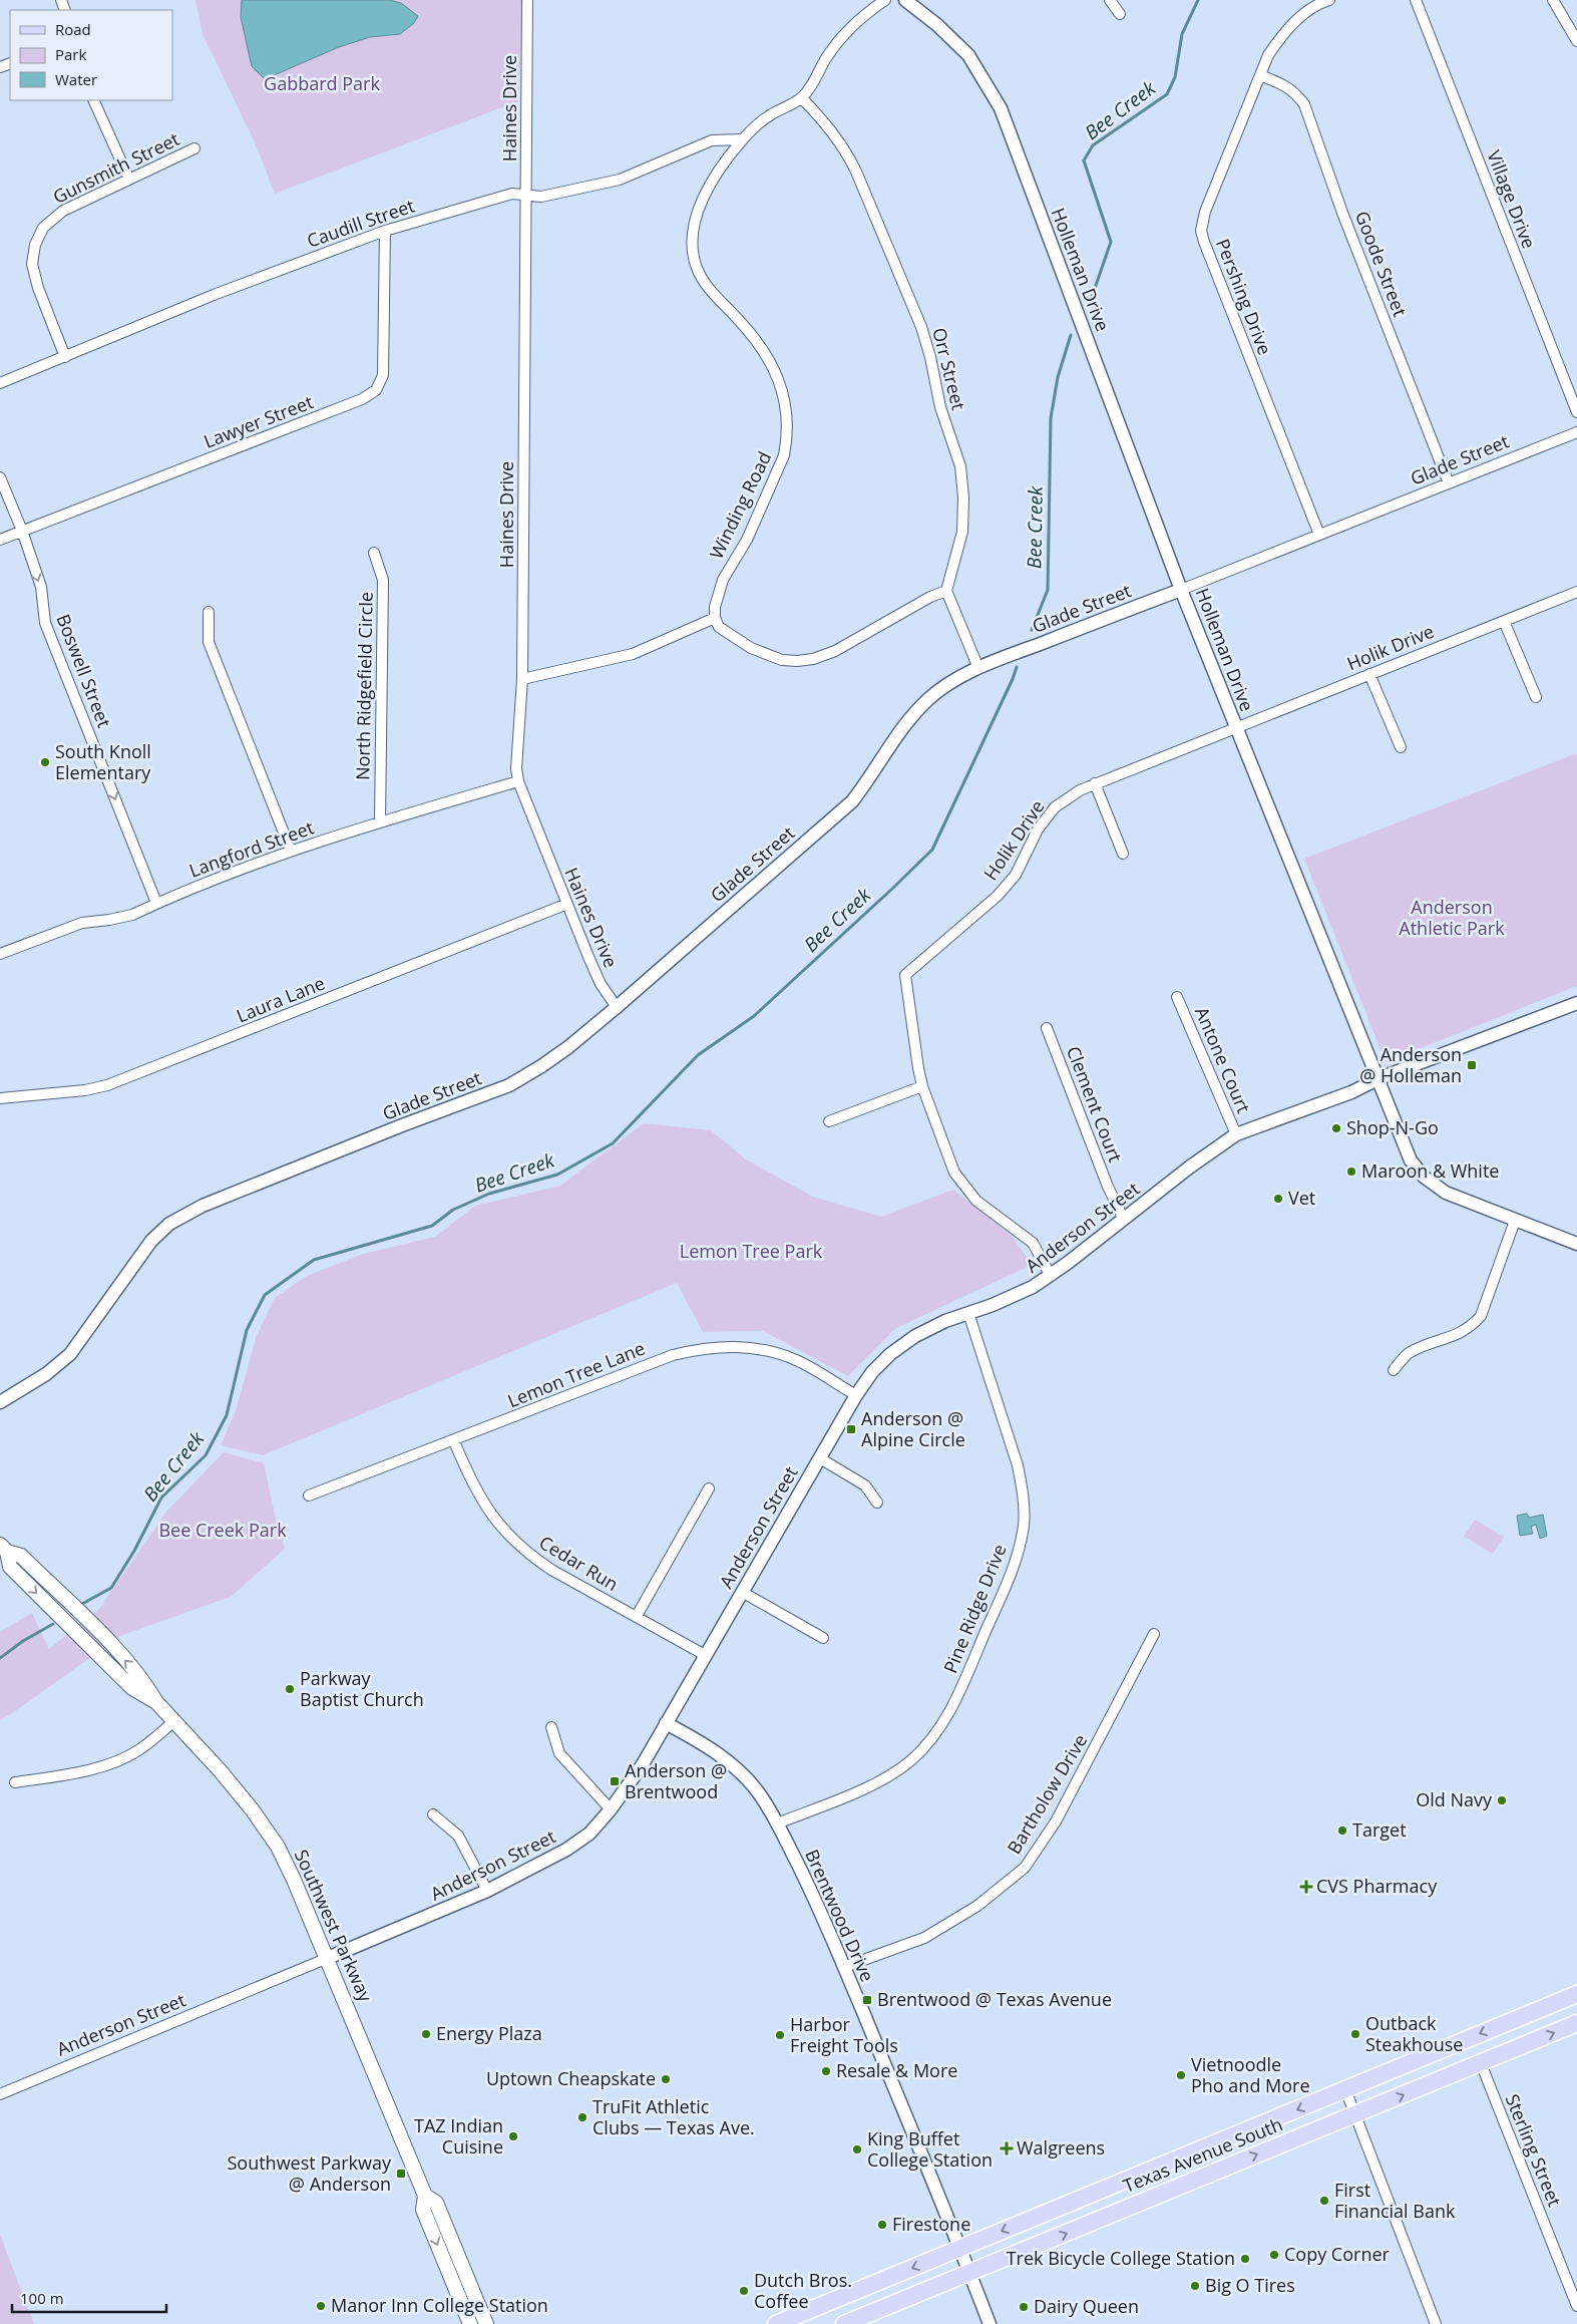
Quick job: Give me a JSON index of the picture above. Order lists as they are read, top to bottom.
{
  "streets": {
    "main road": ["Southwest Parkway", "Texas Avenue South"],
    "street": [
      "Haines Drive",
      "Gunsmith Street",
      "Village Drive",
      "Caudill Street",
      "Goode Street",
      "Holleman Drive",
      "Pershing Drive",
      "Orr Street",
      "Lawyer Street",
      "Glade Street",
      "Winding Road",
      "Holik Drive",
      "Boswell Street",
      "North Ridgefield Circle",
      "Langford Street",
      "Laura Lane",
      "Antone Court",
      "Clement Court",
      "Anderson Street",
      "Lemon Tree Lane",
      "Cedar Run",
      "Pine Ridge Drive",
      "Bartholow Drive",
      "Brentwood Drive",
      "Sterling Street"
    ]
  },
  "crossings": [
    ["Haines Drive", "Caudill Street"],
    ["Haines Drive", "Glade Street"],
    ["Haines Drive", "Langford Street"],
    ["Haines Drive", "Laura Lane"],
    ["Gunsmith Street", "Caudill Street"],
    ["Caudill Street", "Lawyer Street"],
    ["Caudill Street", "Winding Road"],
    ["Goode Street", "Pershing Drive"],
    ["Goode Street", "Glade Street"],
    ["Holleman Drive", "Glade Street"],
    ["Holleman Drive", "Holik Drive"],
    ["Holleman Drive", "Anderson Street"],
    ["Pershing Drive", "Glade Street"],
    ["Orr Street", "Winding Road"],
    ["Lawyer Street", "Boswell Street"],
    ["Holik Drive", "Anderson Street"],
    ["Boswell Street", "Langford Street"],
    ["North Ridgefield Circle", "Langford Street"],
    ["Antone Court", "Anderson Street"],
    ["Clement Court", "Anderson Street"],
    ["Anderson Street", "Lemon Tree Lane"],
    ["Anderson Street", "Cedar Run"],
    ["Anderson Street", "Pine Ridge Drive"],
    ["Anderson Street", "Brentwood Drive"],
    ["Anderson Street", "Southwest Parkway"],
    ["Lemon Tree Lane", "Cedar Run"],
    ["Pine Ridge Drive", "Brentwood Drive"],
    ["Bartholow Drive", "Brentwood Drive"],
    ["Brentwood Drive", "Texas Avenue South"],
    ["Sterling Street", "Texas Avenue South"]
  ],
  "one_way": ["Boswell Street"],
  "water": ["Bee Creek"],
  "parks": [
    "Gabbard Park",
    "Anderson Athletic Park",
    "Lemon Tree Park",
    "Bee Creek Park"
  ],
  "places": {
    "other": [
      "South Knoll Elementary",
      "Shop-N-Go",
      "Maroon & White",
      "Vet",
      "Parkway Baptist Church",
      "Old Navy",
      "Target",
      "Energy Plaza",
      "Outback Steakhouse",
      "Harbor Freight Tools",
      "Resale & More",
      "Vietnoodle Pho and More",
      "Uptown Cheapskate",
      "TruFit Athletic Clubs — Texas Ave.",
      "TAZ Indian Cuisine",
      "King Buffet College Station",
      "First Financial Bank",
      "Firestone",
      "Copy Corner",
      "Trek Bicycle College Station",
      "Big O Tires",
      "Dutch Bros. Coffee",
      "Manor Inn College Station",
      "Dairy Queen"
    ],
    "transit": [
      "Anderson @ Holleman",
      "Anderson @ Alpine Circle",
      "Anderson @ Brentwood",
      "Brentwood @ Texas Avenue",
      "Southwest Parkway @ Anderson"
    ],
    "health": ["CVS Pharmacy", "Walgreens"]
  },
  "legend": ["Road", "Park", "Water"],
  "scale_bar": "100 m"
}
